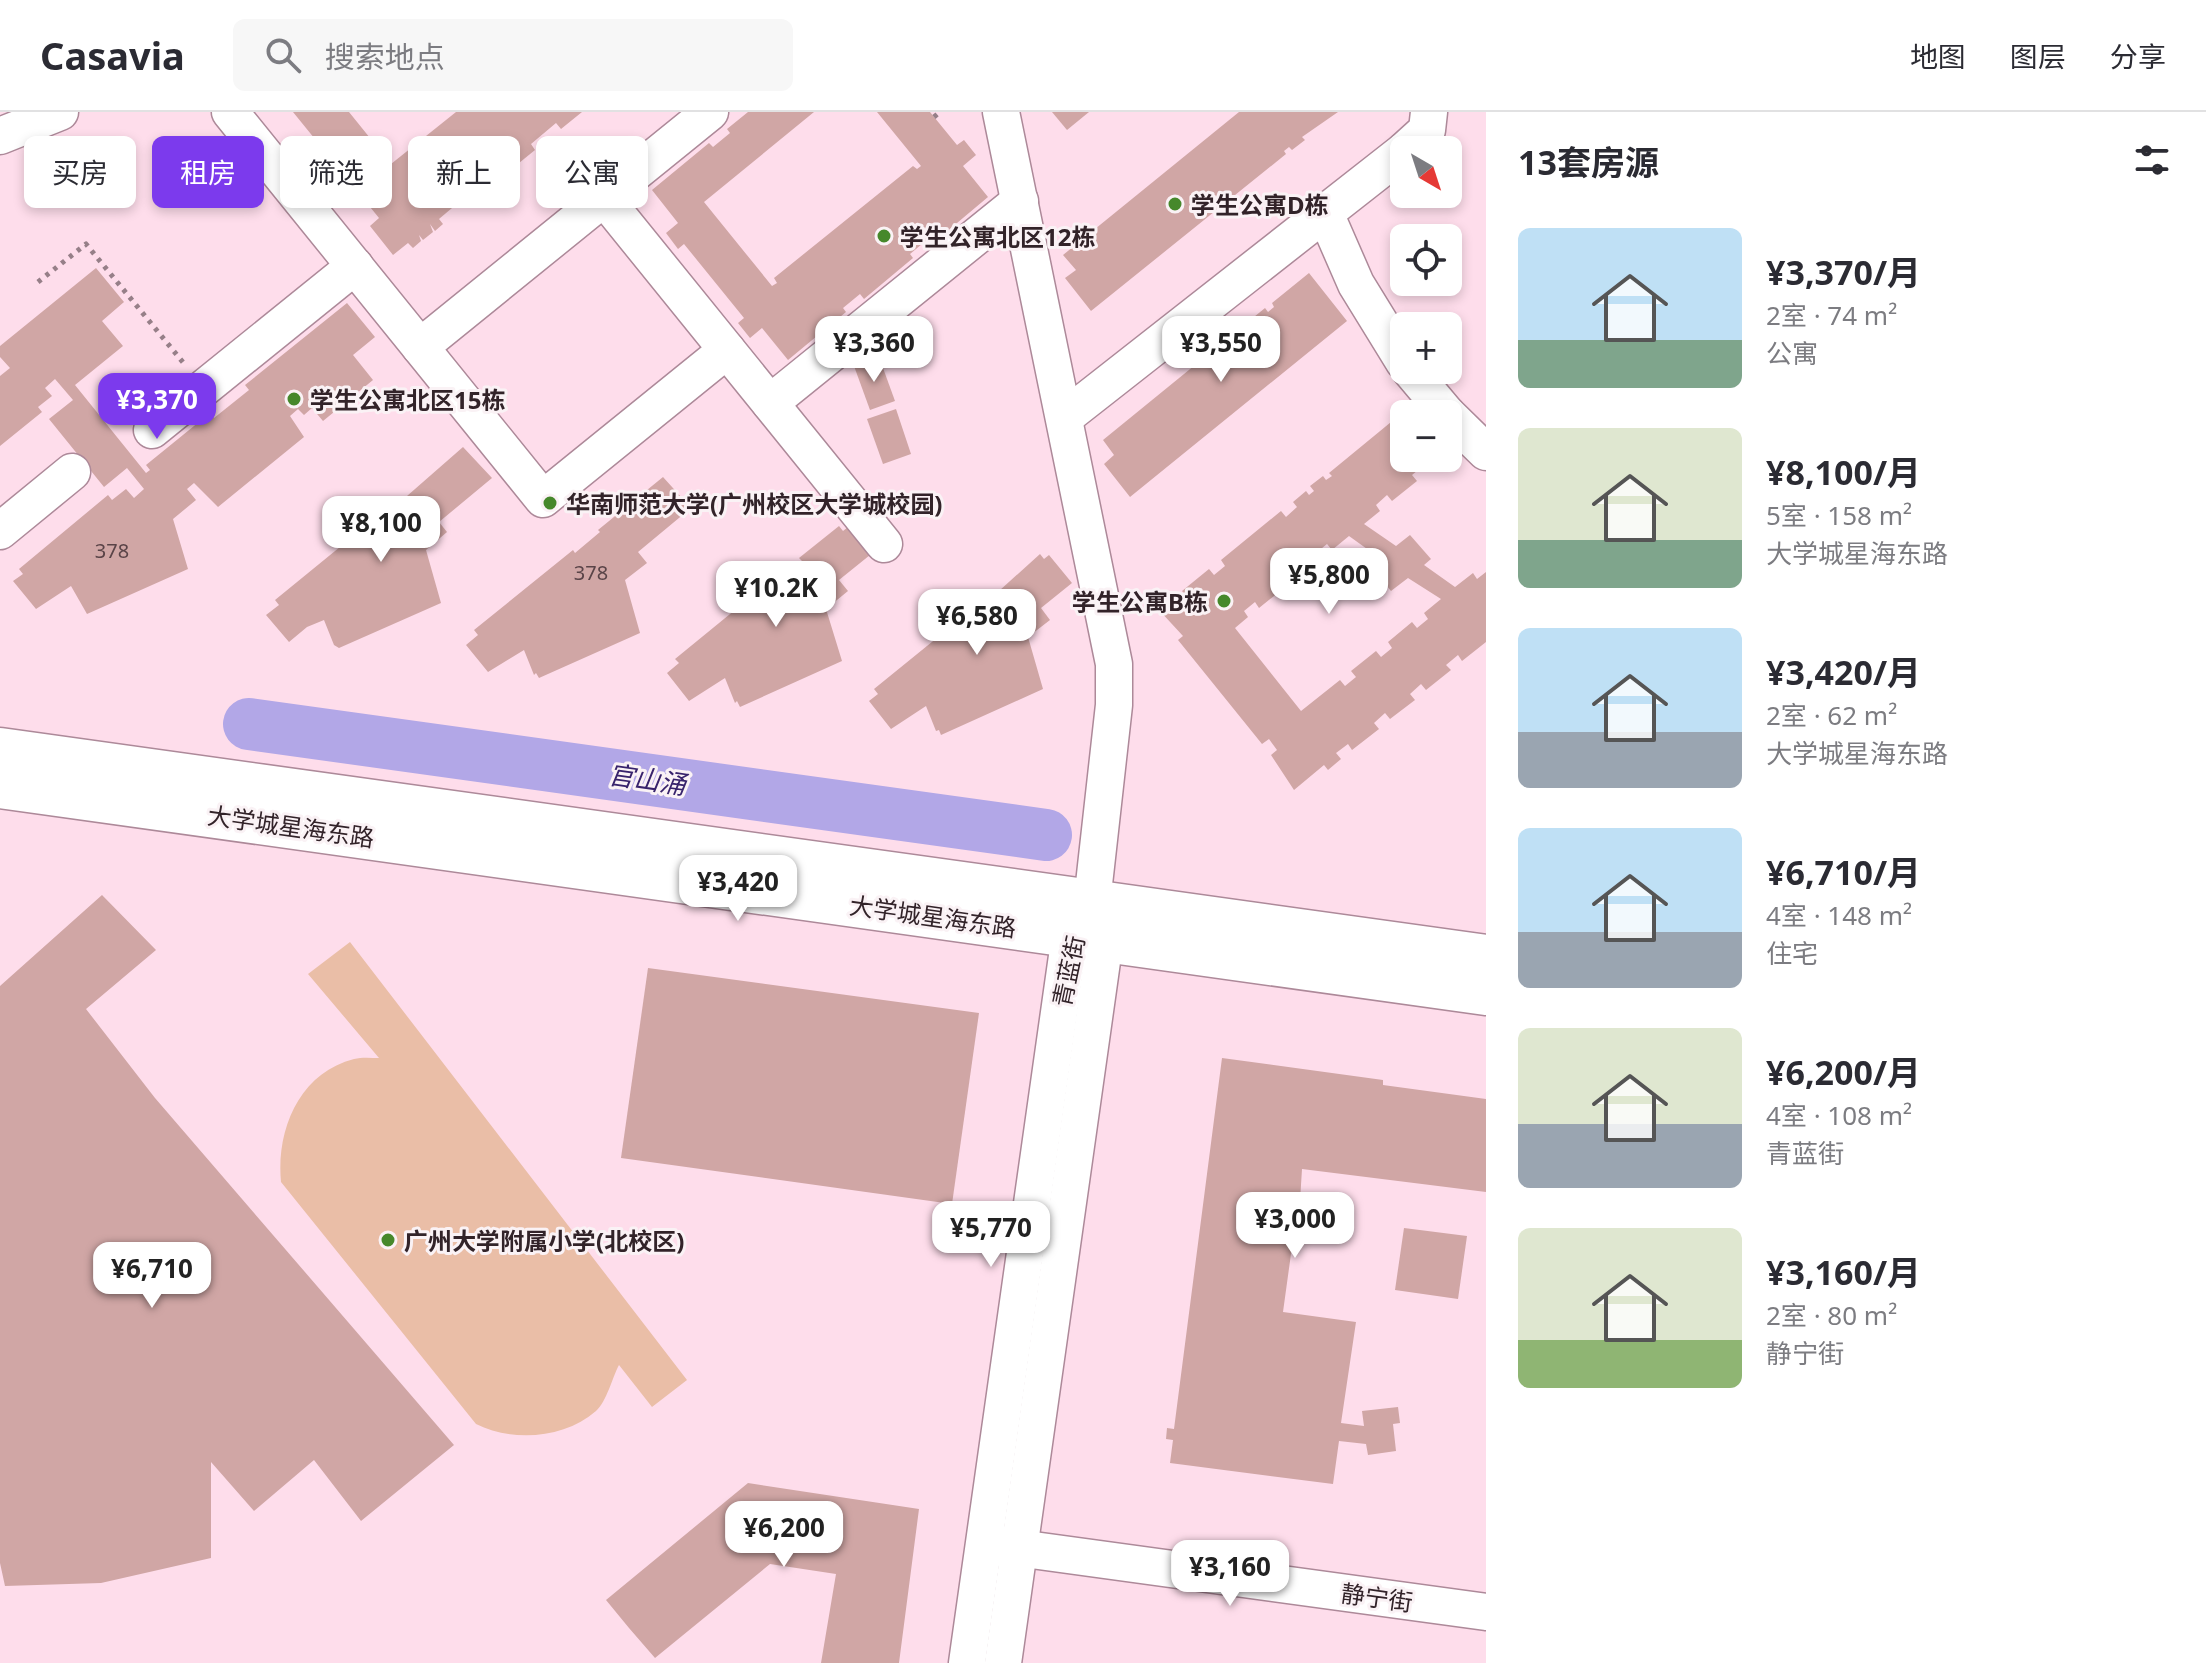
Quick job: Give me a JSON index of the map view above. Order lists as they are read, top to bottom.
{
  "streets": {
    "main road": ["大学城星海东路"],
    "street": ["青蓝街", "静宁街"]
  },
  "crossings": [
    ["大学城星海东路", "青蓝街"],
    ["青蓝街", "静宁街"]
  ],
  "water": ["官山涌"],
  "places": [
    "学生公寓D栋",
    "学生公寓北区12栋",
    "学生公寓北区15栋",
    "华南师范大学(广州校区大学城校园)",
    "学生公寓B栋",
    "广州大学附属小学(北校区)"
  ],
  "house_numbers": ["378", "378"],
  "north": "bottom right",
  "page": {
    "header": "Casavia",
    "search": "搜索地点",
    "nav": ["地图", "图层", "分享"],
    "heading": "13套房源",
    "map_buttons": ["+", "−"],
    "chip": [
      "买房",
      "租房",
      "筛选",
      "新上",
      "公寓"
    ],
    "list": [
      {
        "name": "¥3,370/月",
        "note": "2室 · 74 m² · 公寓"
      },
      {
        "name": "¥8,100/月",
        "note": "5室 · 158 m² · 大学城星海东路"
      },
      {
        "name": "¥3,420/月",
        "note": "2室 · 62 m² · 大学城星海东路"
      },
      {
        "name": "¥6,710/月",
        "note": "4室 · 148 m² · 住宅"
      },
      {
        "name": "¥6,200/月",
        "note": "4室 · 108 m² · 青蓝街"
      },
      {
        "name": "¥3,160/月",
        "note": "2室 · 80 m² · 静宁街"
      }
    ],
    "price": [
      "¥3,360",
      "¥3,550",
      "¥3,370",
      "¥8,100",
      "¥5,800",
      "¥10.2K",
      "¥6,580",
      "¥3,420",
      "¥3,000",
      "¥5,770",
      "¥6,710",
      "¥6,200",
      "¥3,160"
    ]
  }
}
